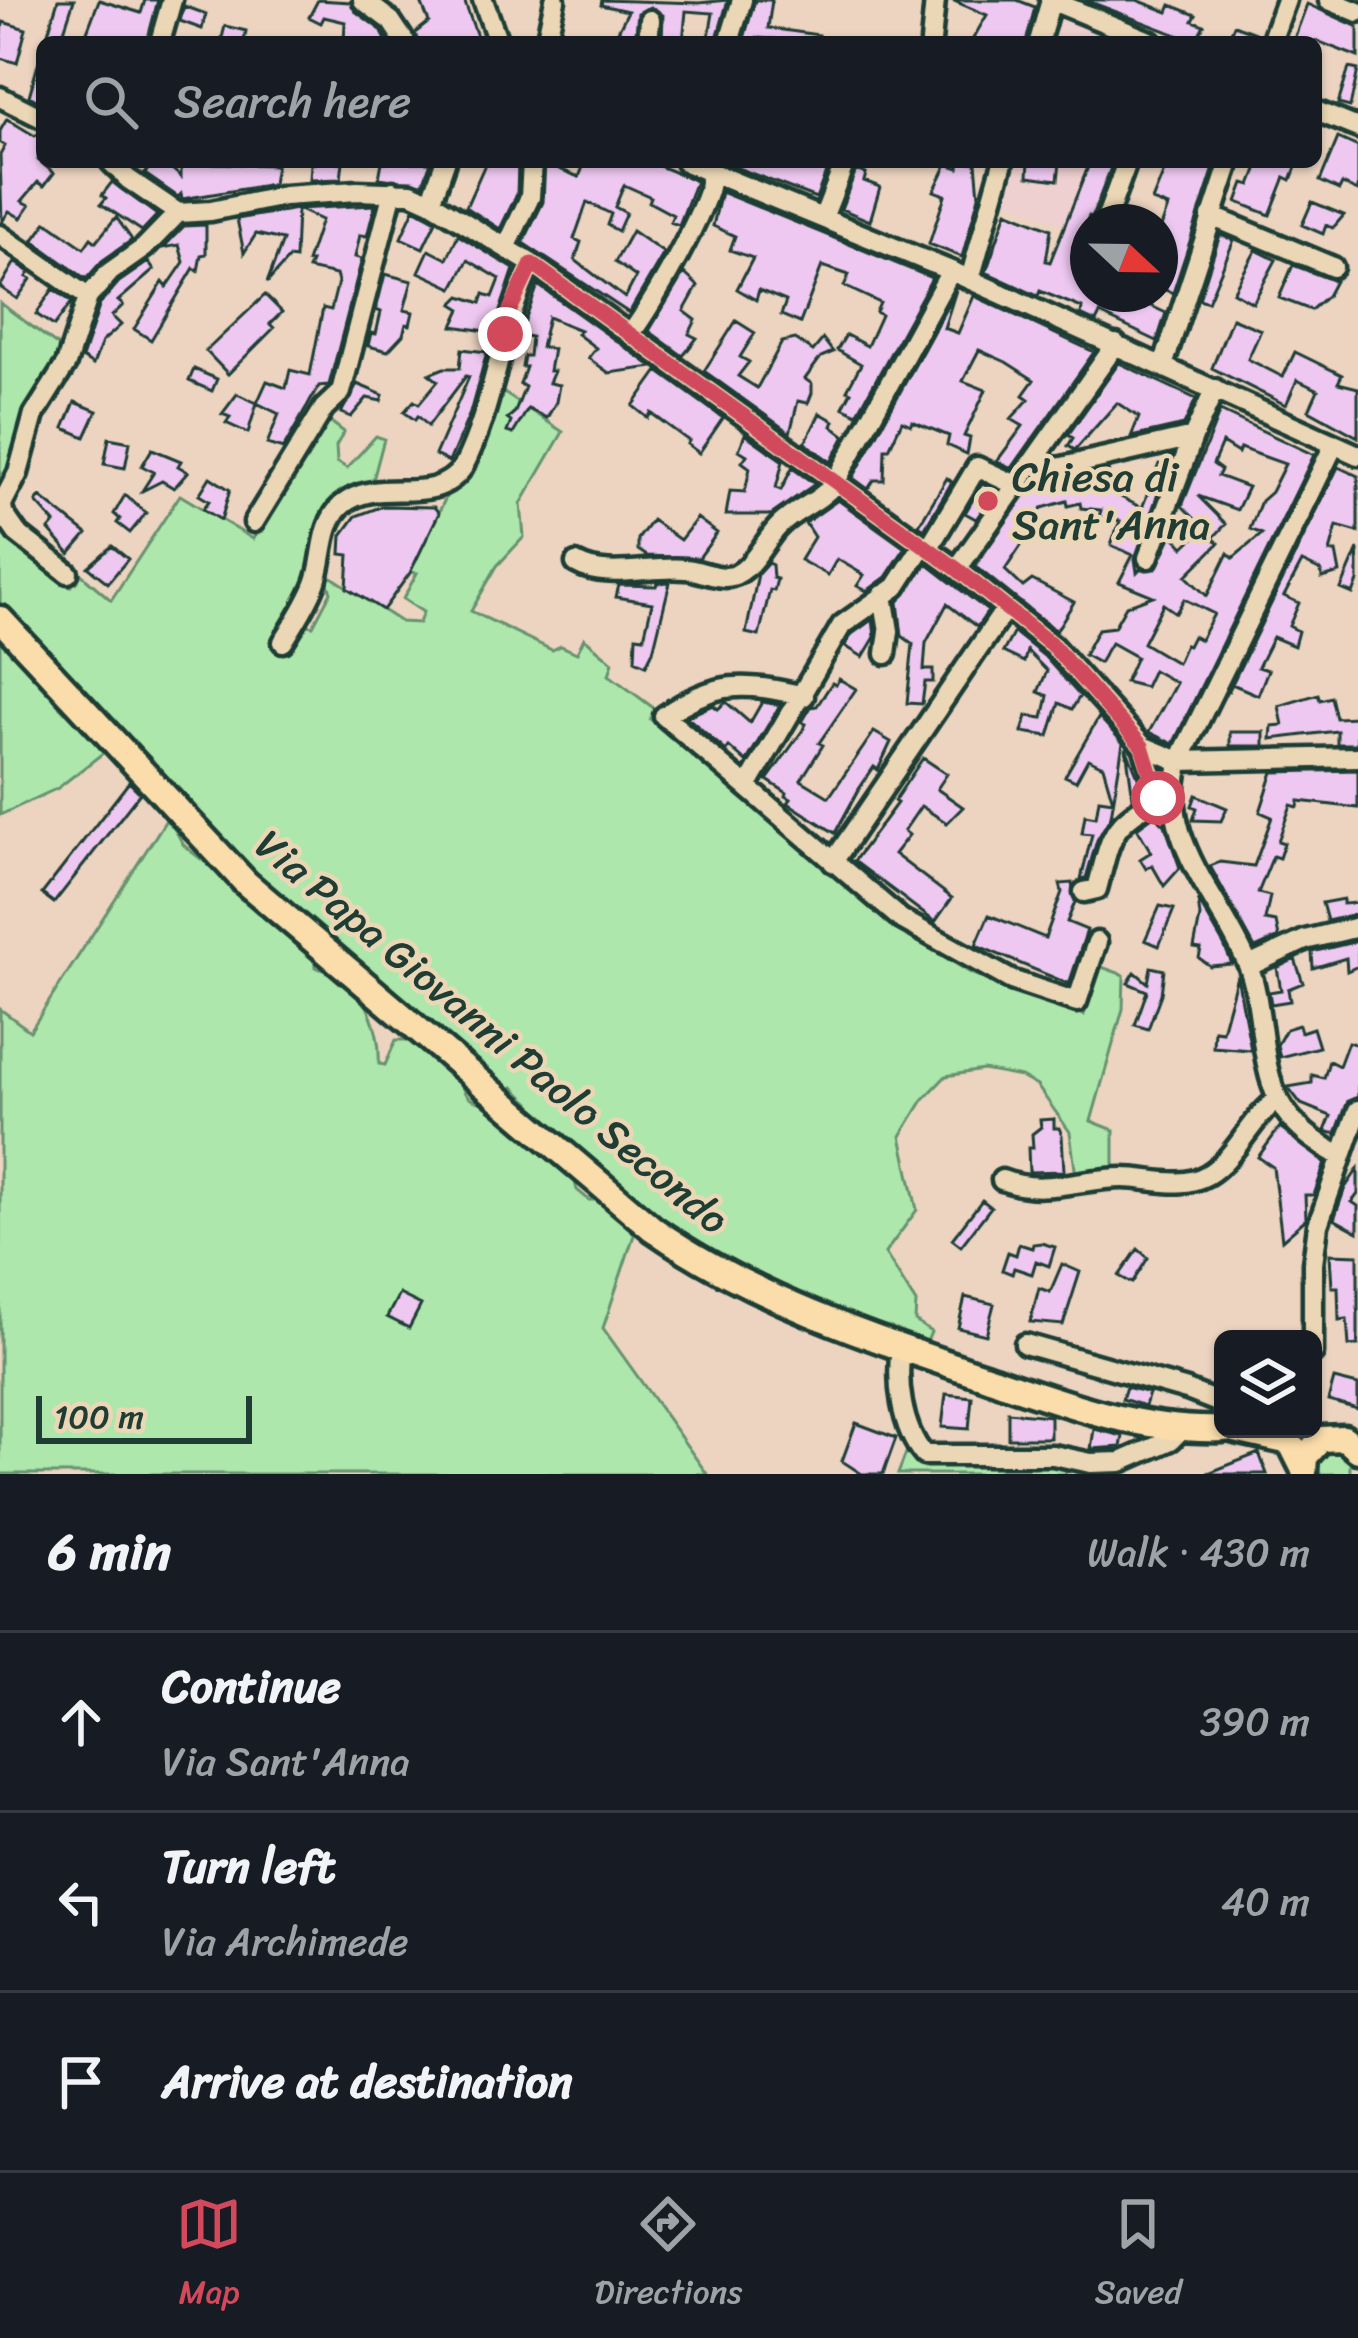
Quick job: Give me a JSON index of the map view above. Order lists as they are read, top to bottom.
{
  "streets": {
    "main road": ["Via Papa Giovanni Paolo Secondo"]
  },
  "places": ["Chiesa di Sant'Anna"],
  "scale_bar": "100 m",
  "north": "right",
  "page": {
    "search": "Search here",
    "scale": "100 m",
    "heading": ["6 min", "Walk · 430 m"],
    "list": [
      ["Continue", "Via Sant'Anna", "390 m"],
      ["Turn left", "Via Archimede", "40 m"],
      "Arrive at destination"
    ],
    "nav": ["Map", "Directions", "Saved"]
  }
}
